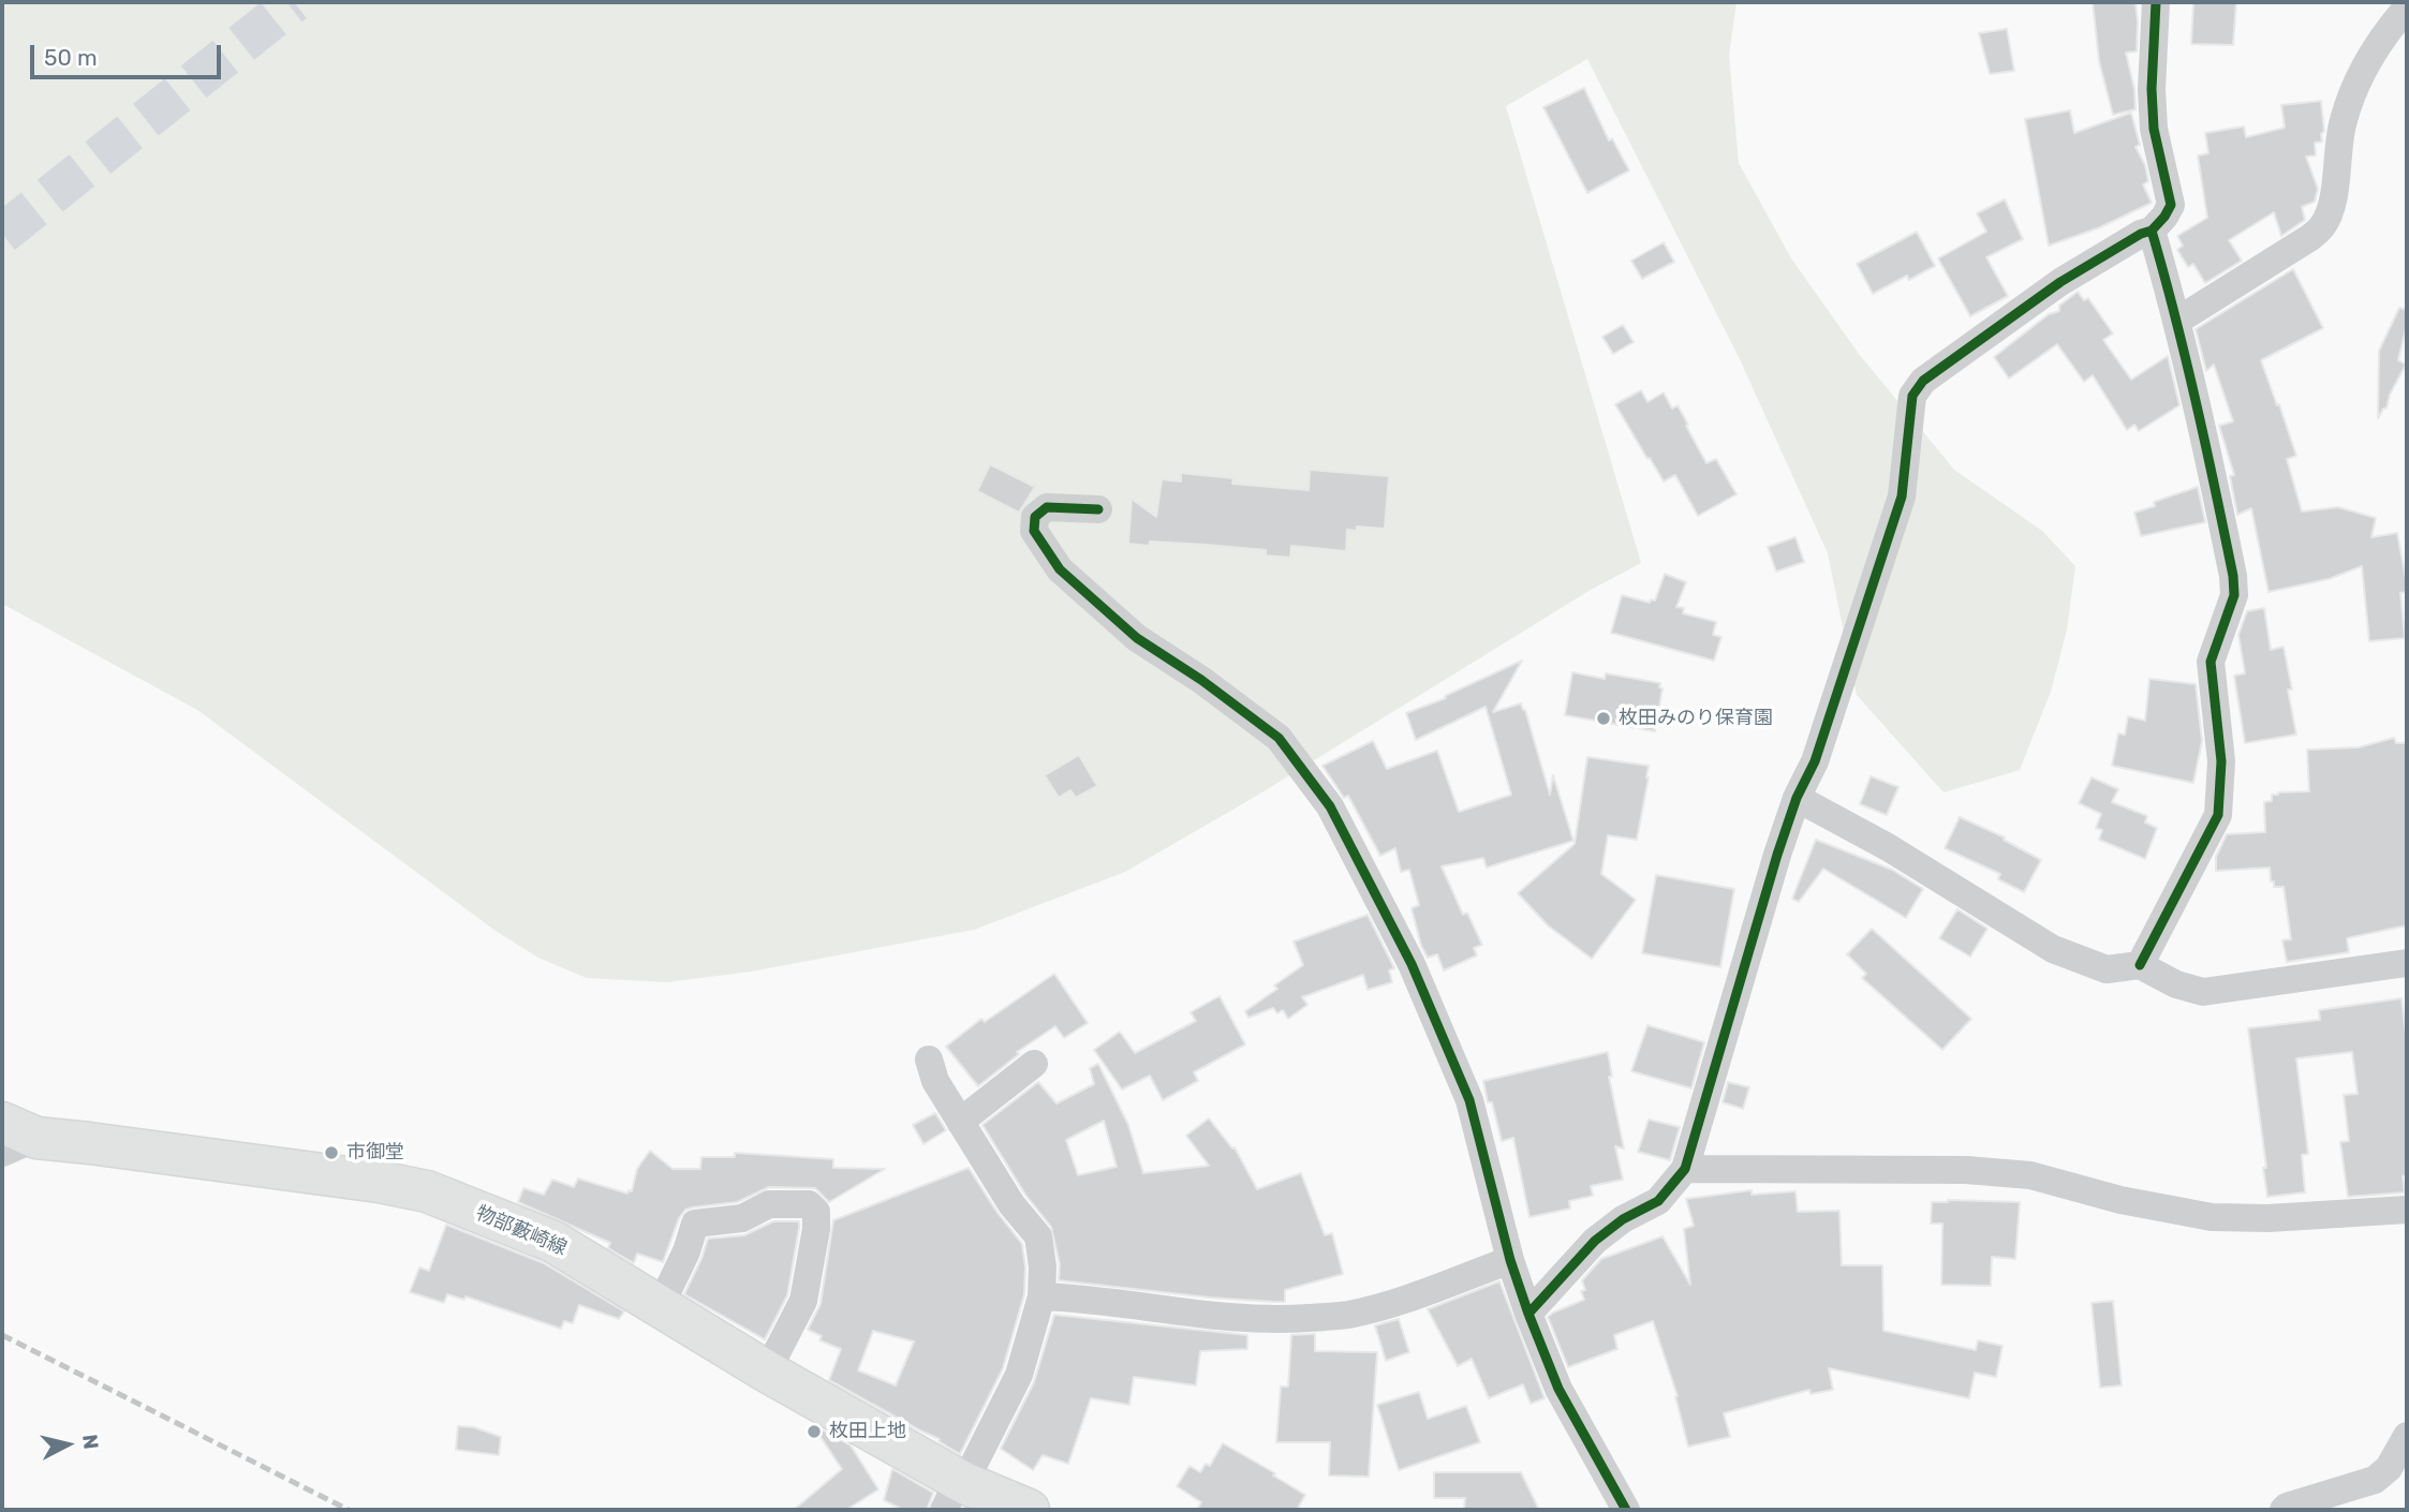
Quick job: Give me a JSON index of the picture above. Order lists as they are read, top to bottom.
{
  "streets": {
    "main road": ["物部藪崎線"]
  },
  "places": ["枚田みのり保育園", "市御堂", "枚田上地"],
  "scale_bar": "50 m",
  "north": "right"
}
